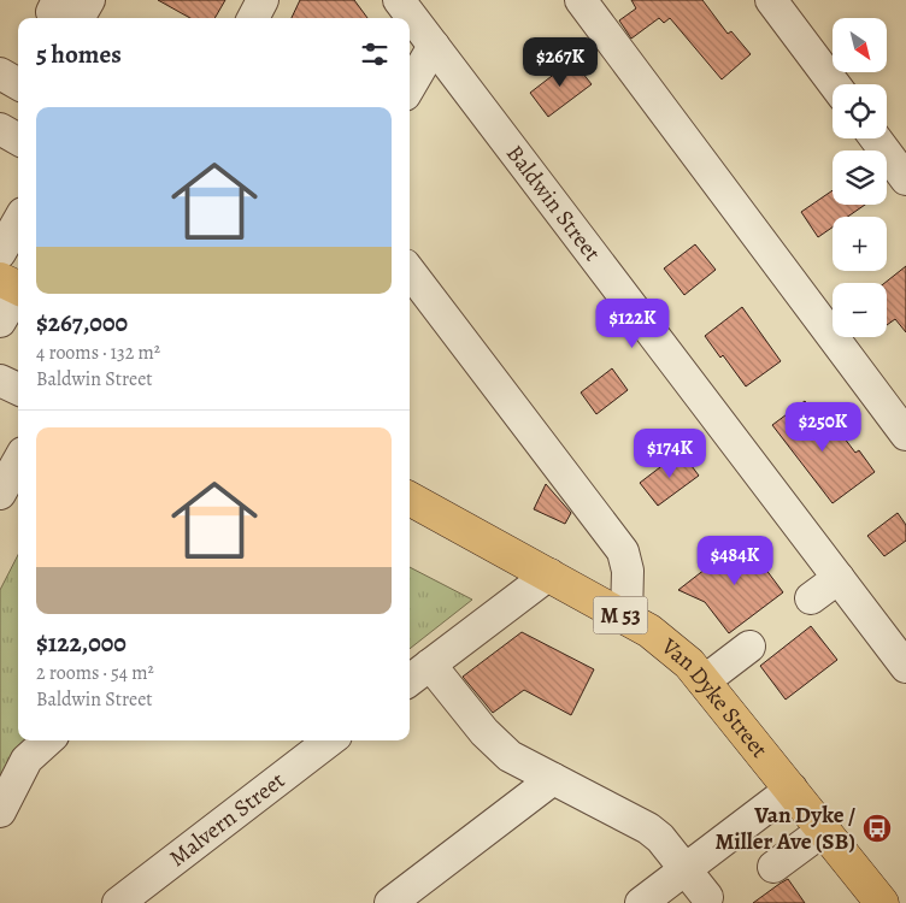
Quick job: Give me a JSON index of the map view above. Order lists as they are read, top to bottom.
{
  "streets": {
    "main road": ["M 53", "Van Dyke Street"],
    "street": ["Baldwin Street", "Malvern Street"]
  },
  "places": {
    "bus stop": ["Van Dyke / Miller Ave (SB)"]
  },
  "north": "bottom right",
  "page": {
    "map_buttons": ["+", "−"],
    "heading": "5 homes",
    "price": [
      "$267K",
      "$122K",
      "$250K",
      "$174K",
      "$484K"
    ],
    "list": [
      {
        "name": "$267,000",
        "note": "4 rooms · 132 m² · Baldwin Street"
      },
      {
        "name": "$122,000",
        "note": "2 rooms · 54 m² · Baldwin Street"
      }
    ]
  }
}
